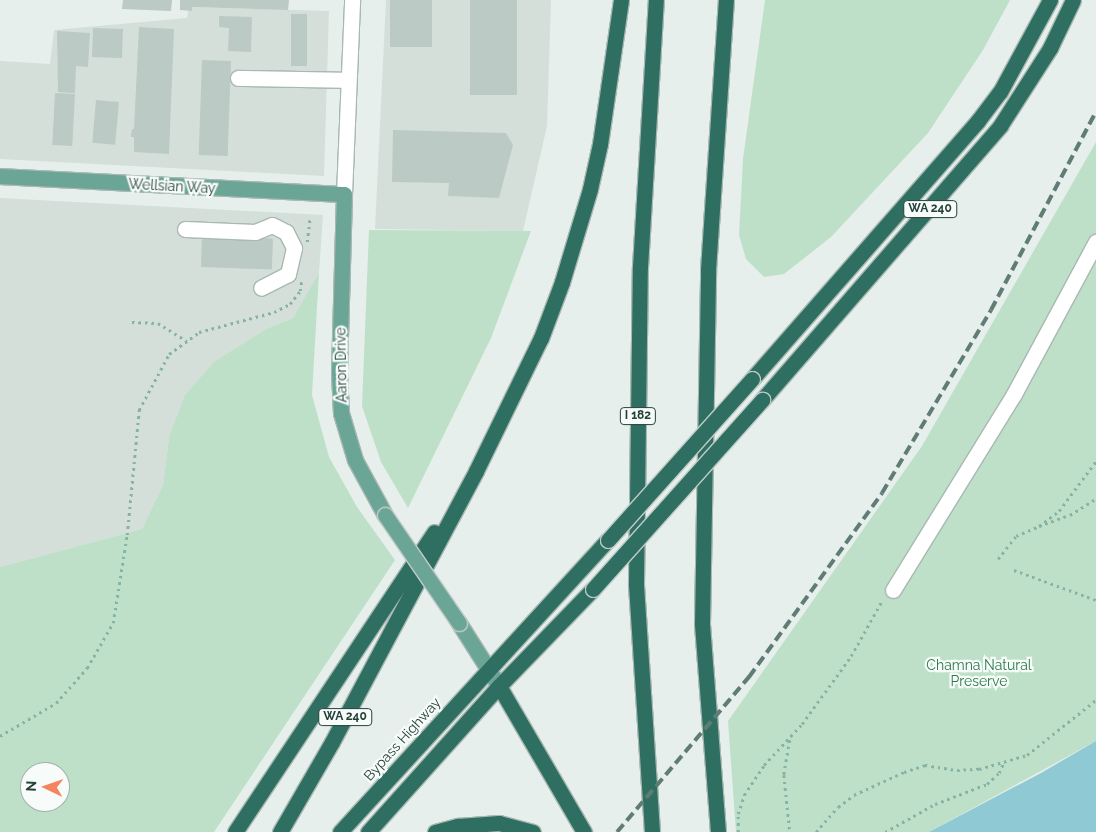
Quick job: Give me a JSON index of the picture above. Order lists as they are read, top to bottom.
{
  "streets": {
    "highway": ["WA 240", "I 182", "Bypass Highway"],
    "main road": ["Wellsian Way", "Aaron Drive"]
  },
  "crossings": [
    ["Wellsian Way", "Aaron Drive"],
    ["WA 240", "Aaron Drive"],
    ["Aaron Drive", "Bypass Highway"]
  ],
  "parks": ["Chamna Natural Preserve"],
  "north": "left"
}
